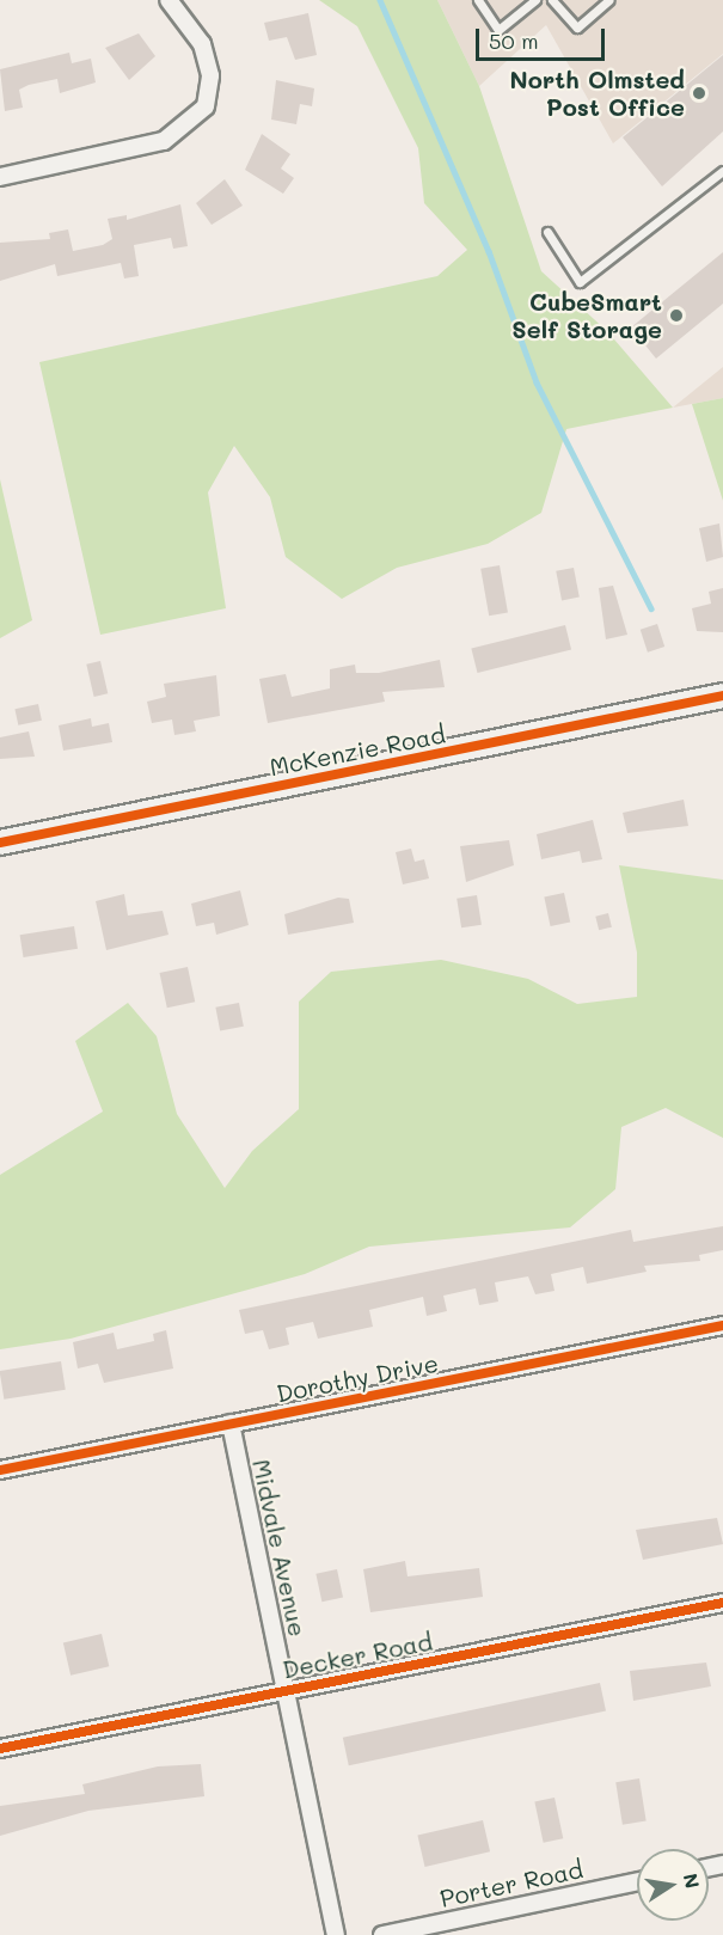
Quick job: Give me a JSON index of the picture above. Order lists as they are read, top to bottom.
{
  "streets": {
    "street": [
      "McKenzie Road",
      "Dorothy Drive",
      "Midvale Avenue",
      "Decker Road",
      "Porter Road"
    ]
  },
  "crossings": [
    ["Dorothy Drive", "Midvale Avenue"],
    ["Midvale Avenue", "Decker Road"]
  ],
  "places": ["North Olmsted Post Office", "CubeSmart Self Storage"],
  "scale_bar": "50 m",
  "north": "right"
}
